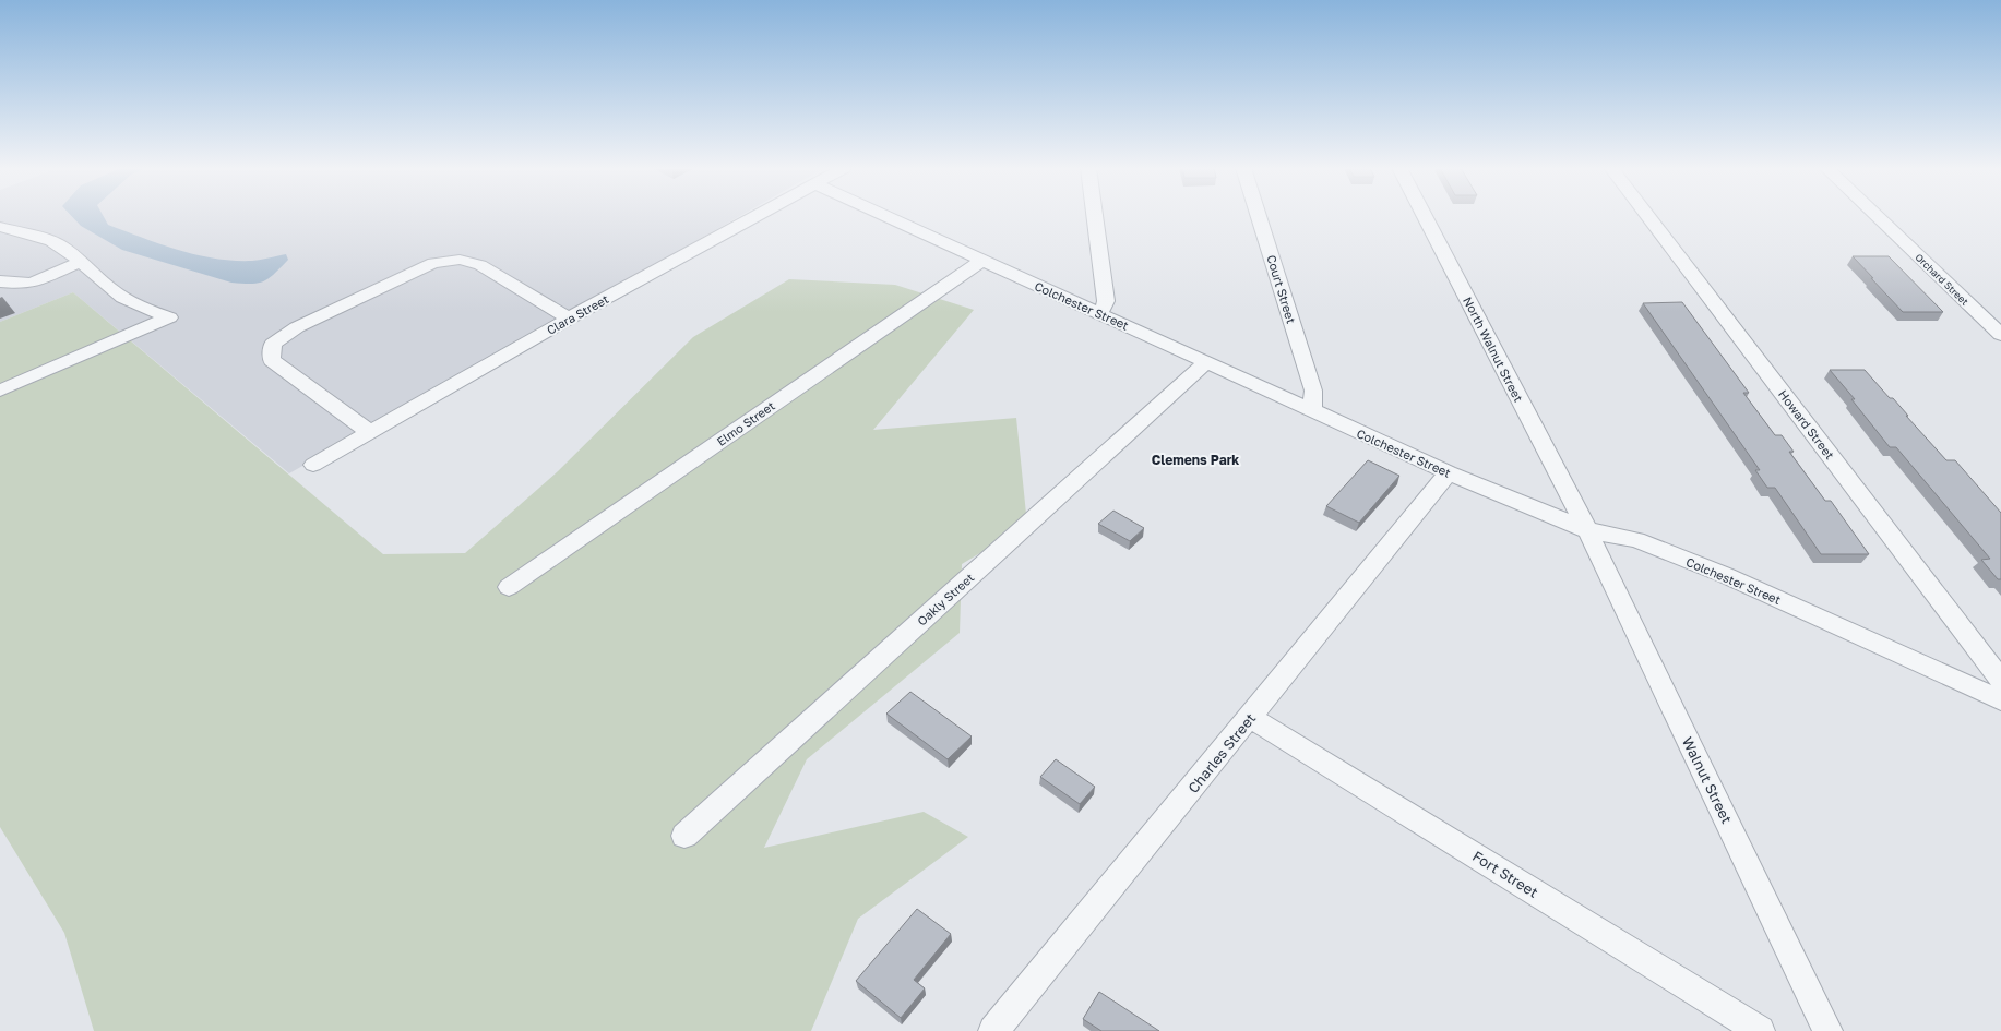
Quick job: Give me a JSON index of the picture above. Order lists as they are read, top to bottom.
{
  "streets": {
    "street": [
      "Orchard Street",
      "Court Street",
      "Colchester Street",
      "Clara Street",
      "North Walnut Street",
      "Elmo Street",
      "Howard Street",
      "Oakly Street",
      "Charles Street",
      "Walnut Street",
      "Fort Street"
    ]
  },
  "crossings": [
    ["Court Street", "Colchester Street"],
    ["Colchester Street", "North Walnut Street"],
    ["Colchester Street", "Elmo Street"],
    ["Colchester Street", "Oakly Street"],
    ["Colchester Street", "Charles Street"],
    ["Colchester Street", "Walnut Street"],
    ["North Walnut Street", "Walnut Street"],
    ["Charles Street", "Fort Street"]
  ],
  "districts": ["Clemens Park"]
}
